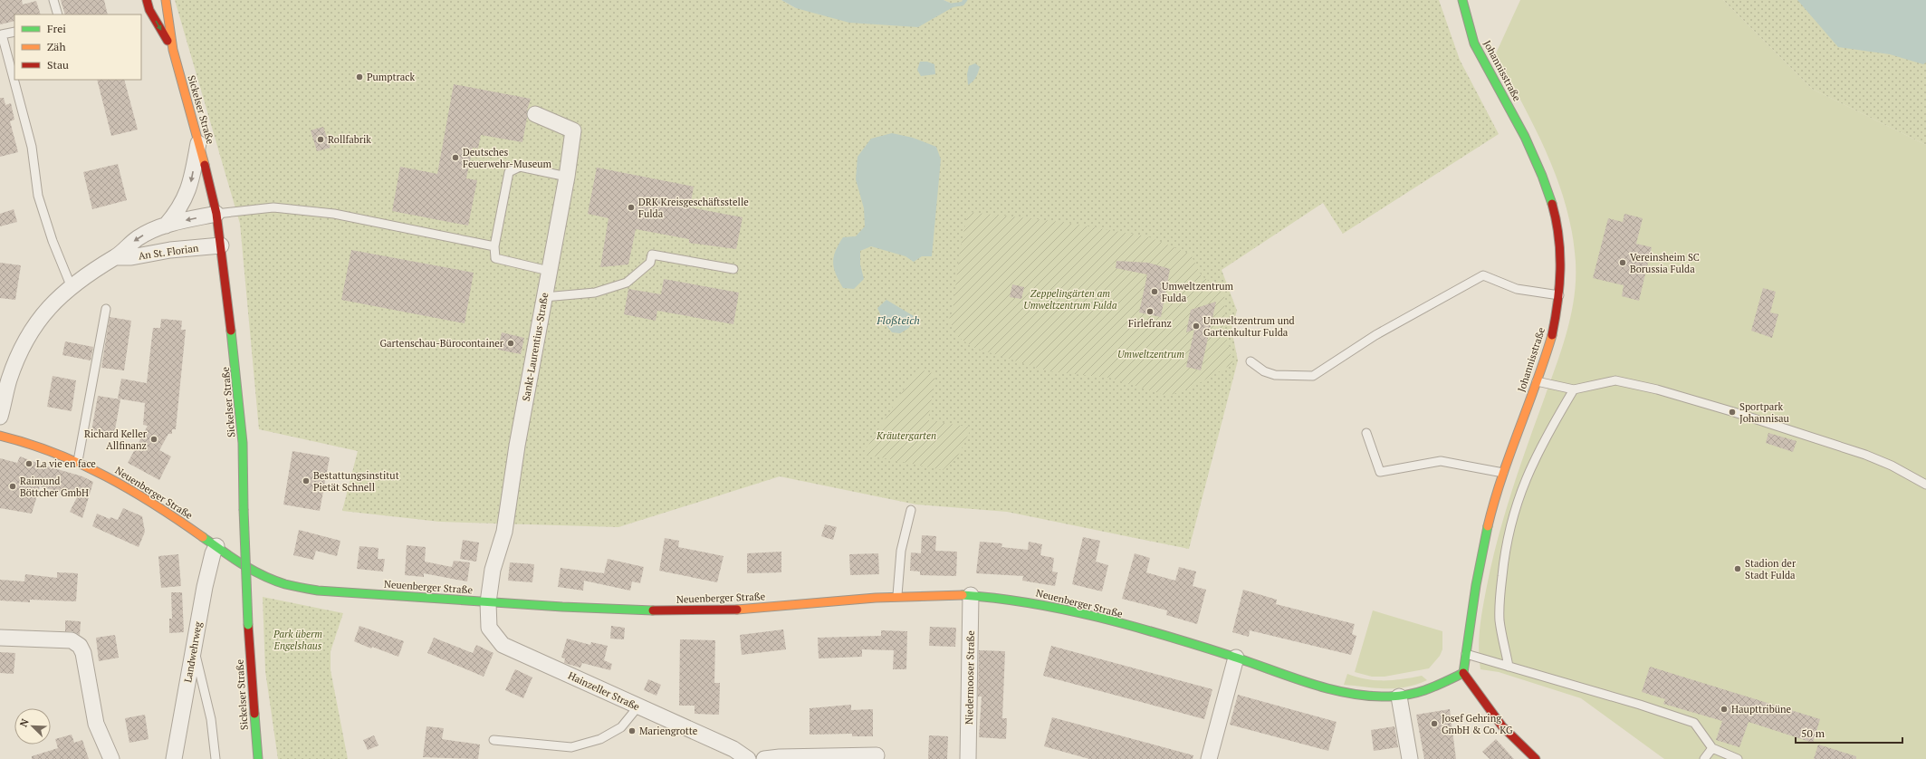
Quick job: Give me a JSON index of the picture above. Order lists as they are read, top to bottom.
{
  "streets": {
    "street": [
      "Johannisstraße",
      "Sickelser Straße",
      "An St. Florian",
      "Sankt-Laurentius-Straße",
      "Neuenberger Straße",
      "Landwehrweg",
      "Niedermooser Straße",
      "Hainzeller Straße"
    ]
  },
  "crossings": [
    ["Johannisstraße", "Neuenberger Straße"],
    ["Sickelser Straße", "An St. Florian"],
    ["Sankt-Laurentius-Straße", "Neuenberger Straße"],
    ["Sankt-Laurentius-Straße", "Hainzeller Straße"],
    ["Neuenberger Straße", "Landwehrweg"],
    ["Neuenberger Straße", "Niedermooser Straße"],
    ["Neuenberger Straße", "Hainzeller Straße"]
  ],
  "one_way": ["An St. Florian"],
  "water": ["Floßteich"],
  "parks": [
    "Zeppelingärten am Umweltzentrum Fulda",
    "Umweltzentrum",
    "Kräutergarten",
    "Park überm Engelshaus"
  ],
  "places": [
    "Pumptrack",
    "Rollfabrik",
    "Deutsches Feuerwehr-Museum",
    "DRK Kreisgeschäftsstelle Fulda",
    "Vereinsheim SC Borussia Fulda",
    "Umweltzentrum Fulda",
    "Firlefranz",
    "Umweltzentrum und Gartenkultur Fulda",
    "Gartenschau-Bürocontainer",
    "Sportpark Johannisau",
    "Richard Keller Allfinanz",
    "La vie en face",
    "Bestattungsinstitut Pietät Schnell",
    "Raimund Böttcher GmbH",
    "Stadion der Stadt Fulda",
    "Haupttribüne",
    "Josef Gehring GmbH & Co. KG",
    "Mariengrotte"
  ],
  "legend": ["Frei", "Zäh", "Stau"],
  "scale_bar": "50 m",
  "north": "top left"
}
